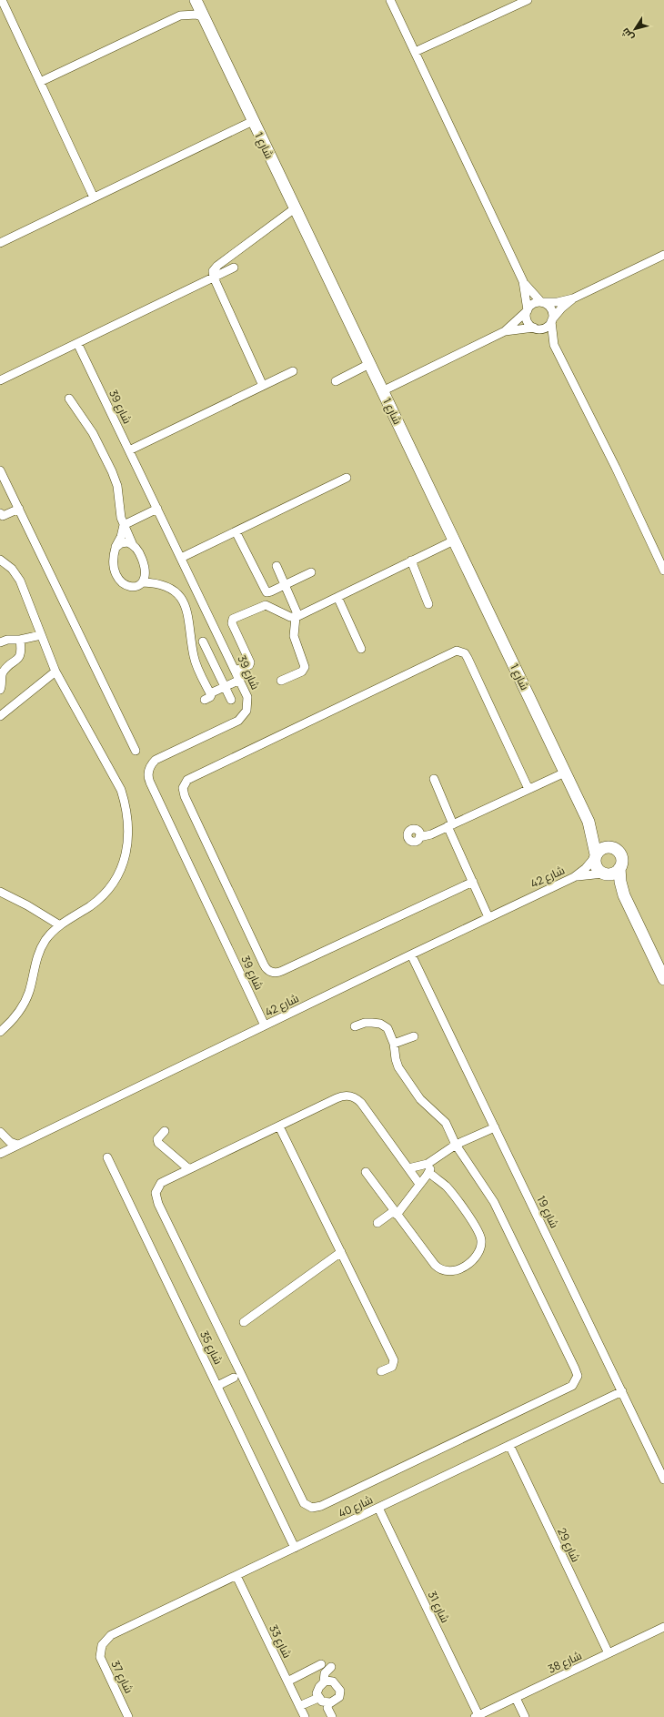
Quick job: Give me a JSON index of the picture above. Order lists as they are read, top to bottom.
{
  "streets": {
    "street": [
      "شارع 1",
      "شارع 39",
      "شارع 42",
      "شارع 19",
      "شارع 35",
      "شارع 40",
      "شارع 29",
      "شارع 31",
      "شارع 33",
      "شارع 38",
      "شارع 37"
    ]
  },
  "crossings": [
    ["شارع 1", "شارع 42"],
    ["شارع 39", "شارع 42"],
    ["شارع 42", "شارع 19"],
    ["شارع 19", "شارع 40"],
    ["شارع 35", "شارع 40"],
    ["شارع 40", "شارع 29"],
    ["شارع 40", "شارع 31"],
    ["شارع 40", "شارع 33"],
    ["شارع 40", "شارع 37"],
    ["شارع 29", "شارع 38"],
    ["شارع 31", "شارع 38"]
  ],
  "north": "bottom left"
}
